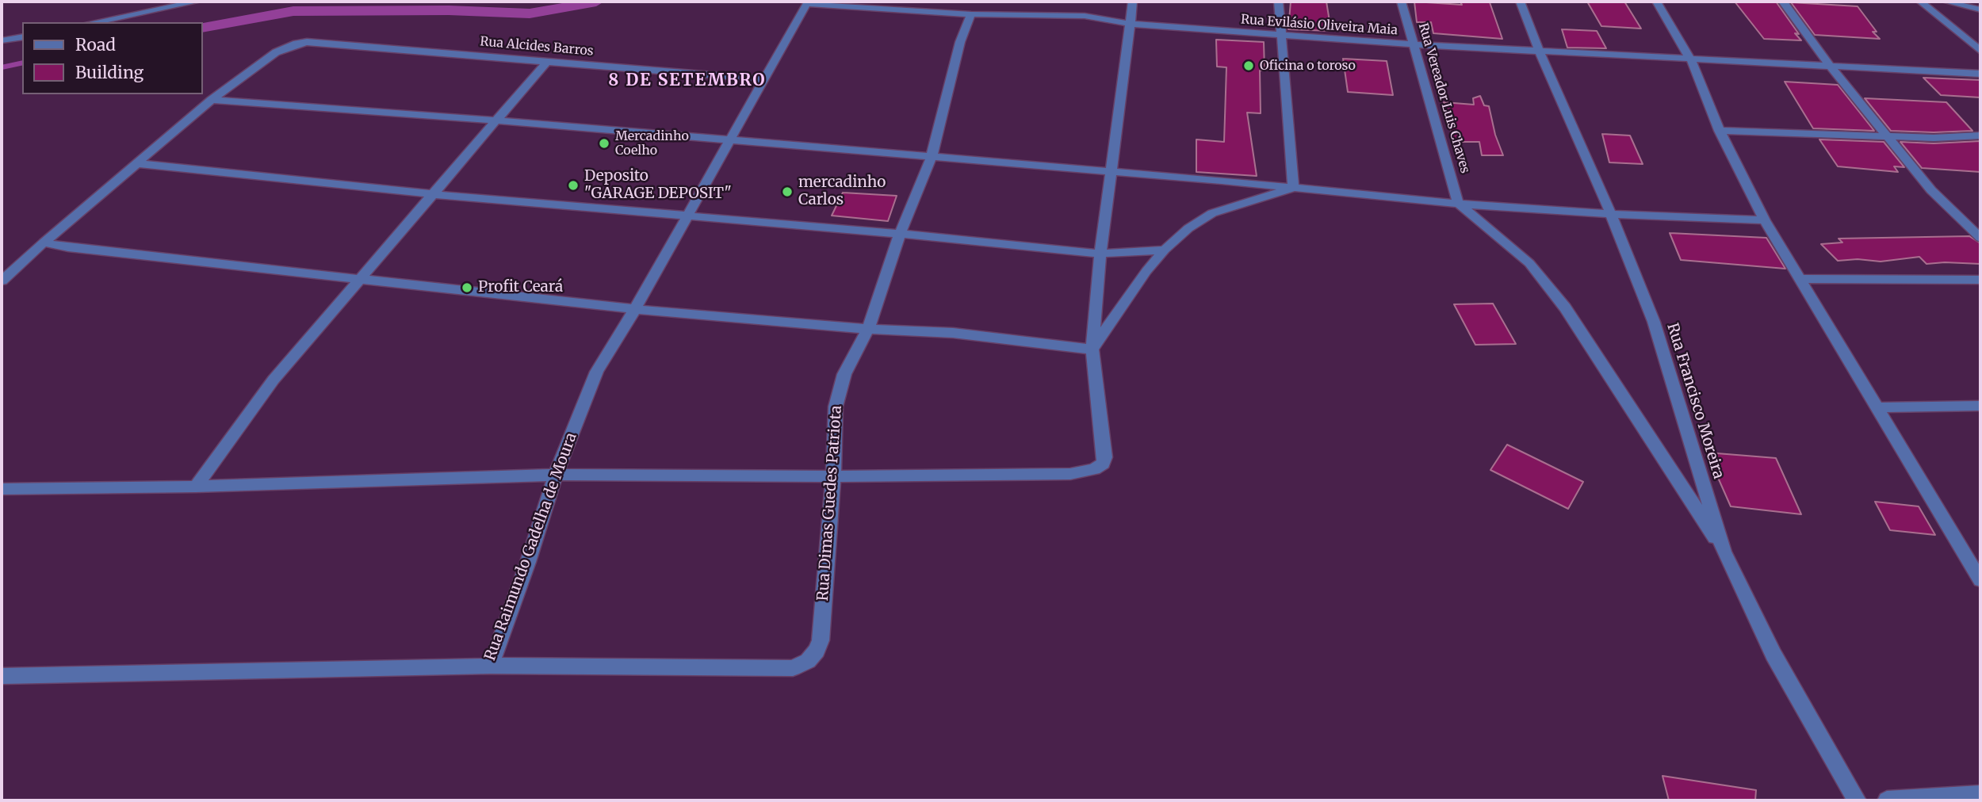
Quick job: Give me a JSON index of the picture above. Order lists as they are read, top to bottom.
{
  "streets": {
    "street": [
      "Rua Evilásio Oliveira Maia",
      "Rua Alcides Barros",
      "Rua Vereador Luis Chaves",
      "Rua Francisco Moreira",
      "Rua Dimas Guedes Patriota",
      "Rua Raimundo Gadelha de Moura"
    ]
  },
  "crossings": [
    ["Rua Evilásio Oliveira Maia", "Rua Vereador Luis Chaves"],
    ["Rua Evilásio Oliveira Maia", "Rua Francisco Moreira"],
    ["Rua Evilásio Oliveira Maia", "Rua Dimas Guedes Patriota"],
    ["Rua Evilásio Oliveira Maia", "Rua Raimundo Gadelha de Moura"],
    ["Rua Alcides Barros", "Rua Raimundo Gadelha de Moura"],
    ["Rua Dimas Guedes Patriota", "Rua Raimundo Gadelha de Moura"]
  ],
  "districts": ["8 DE SETEMBRO"],
  "places": [
    "Oficina o toroso",
    "Mercadinho Coelho",
    "Deposito \"GARAGE DEPOSIT\"",
    "mercadinho Carlos",
    "Profit Ceará"
  ],
  "legend": ["Road", "Building"]
}
